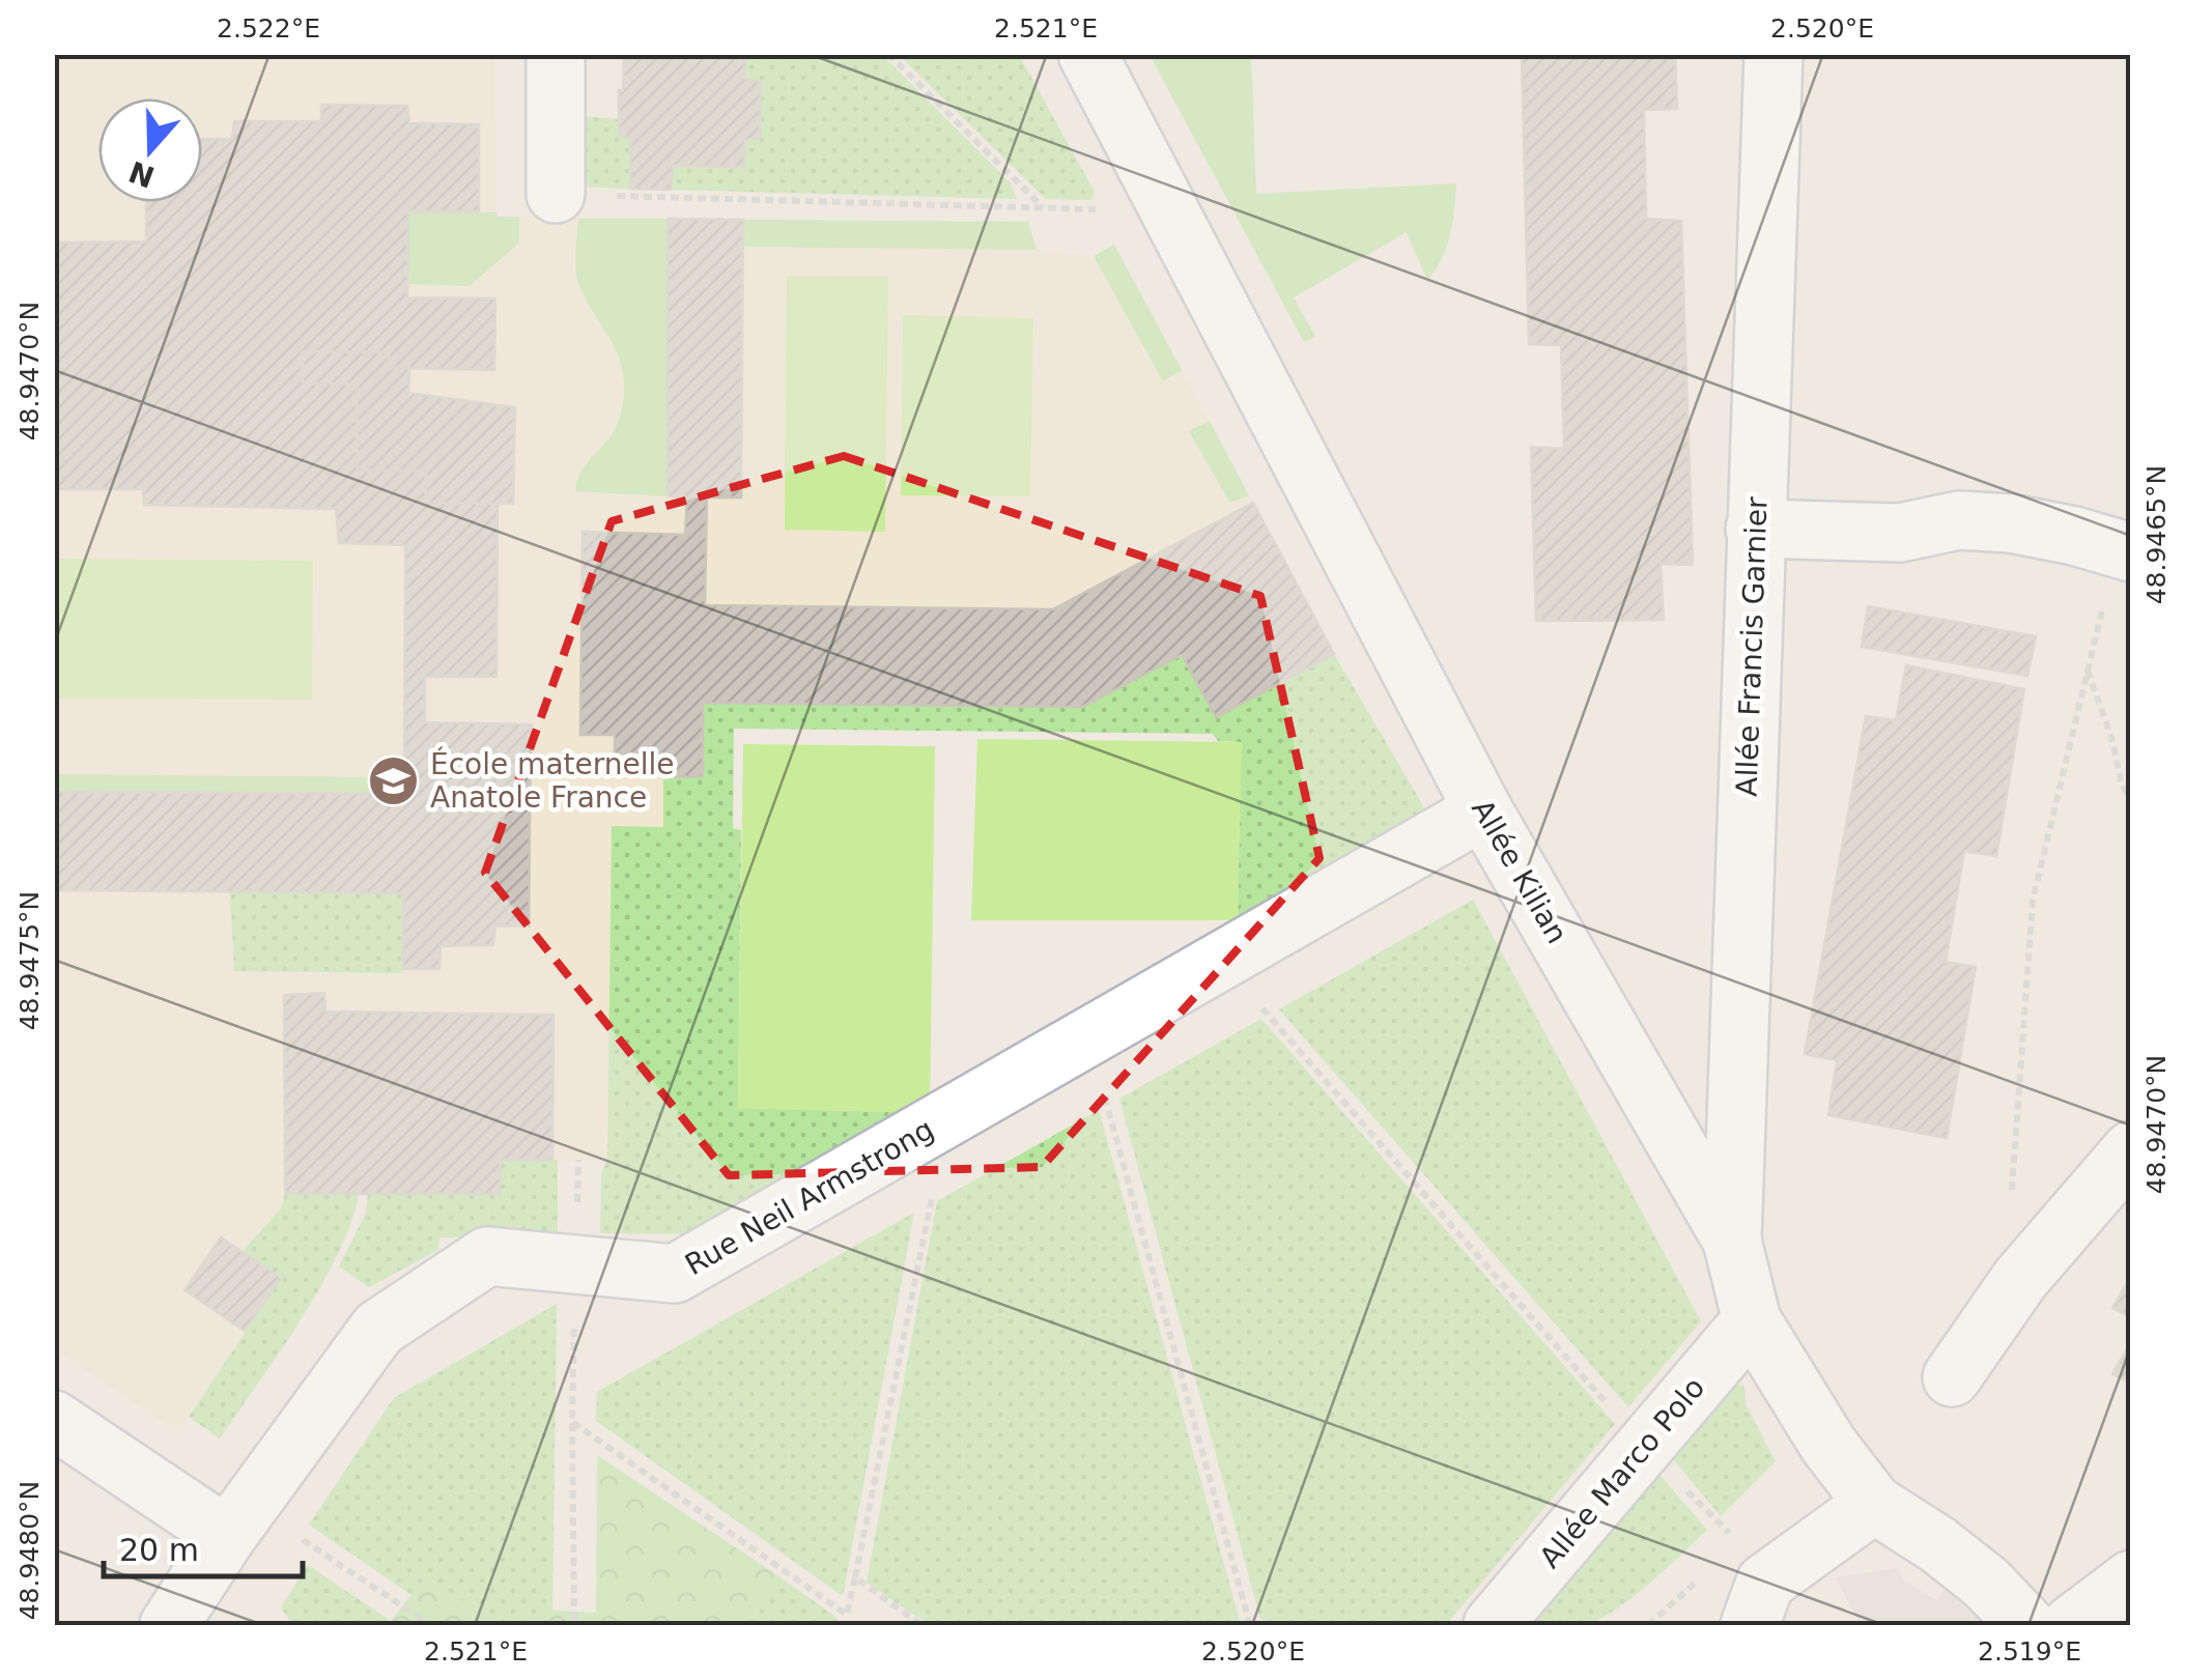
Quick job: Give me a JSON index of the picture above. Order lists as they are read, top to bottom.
{
  "streets": {
    "street": [
      "Allée Francis Garnier",
      "Allée Kilian",
      "Rue Neil Armstrong",
      "Allée Marco Polo"
    ]
  },
  "crossings": [
    ["Allée Francis Garnier", "Allée Kilian"],
    ["Allée Kilian", "Rue Neil Armstrong"],
    ["Allée Kilian", "Allée Marco Polo"]
  ],
  "places": {
    "school or university": ["École maternelle Anatole France"]
  },
  "scale_bar": "20 m",
  "north": "bottom",
  "coordinates": [
    "2.522°E",
    "2.521°E",
    "2.520°E",
    "48.9470°N",
    "48.9465°N",
    "48.9475°N",
    "48.9480°N",
    "2.519°E"
  ]
}
